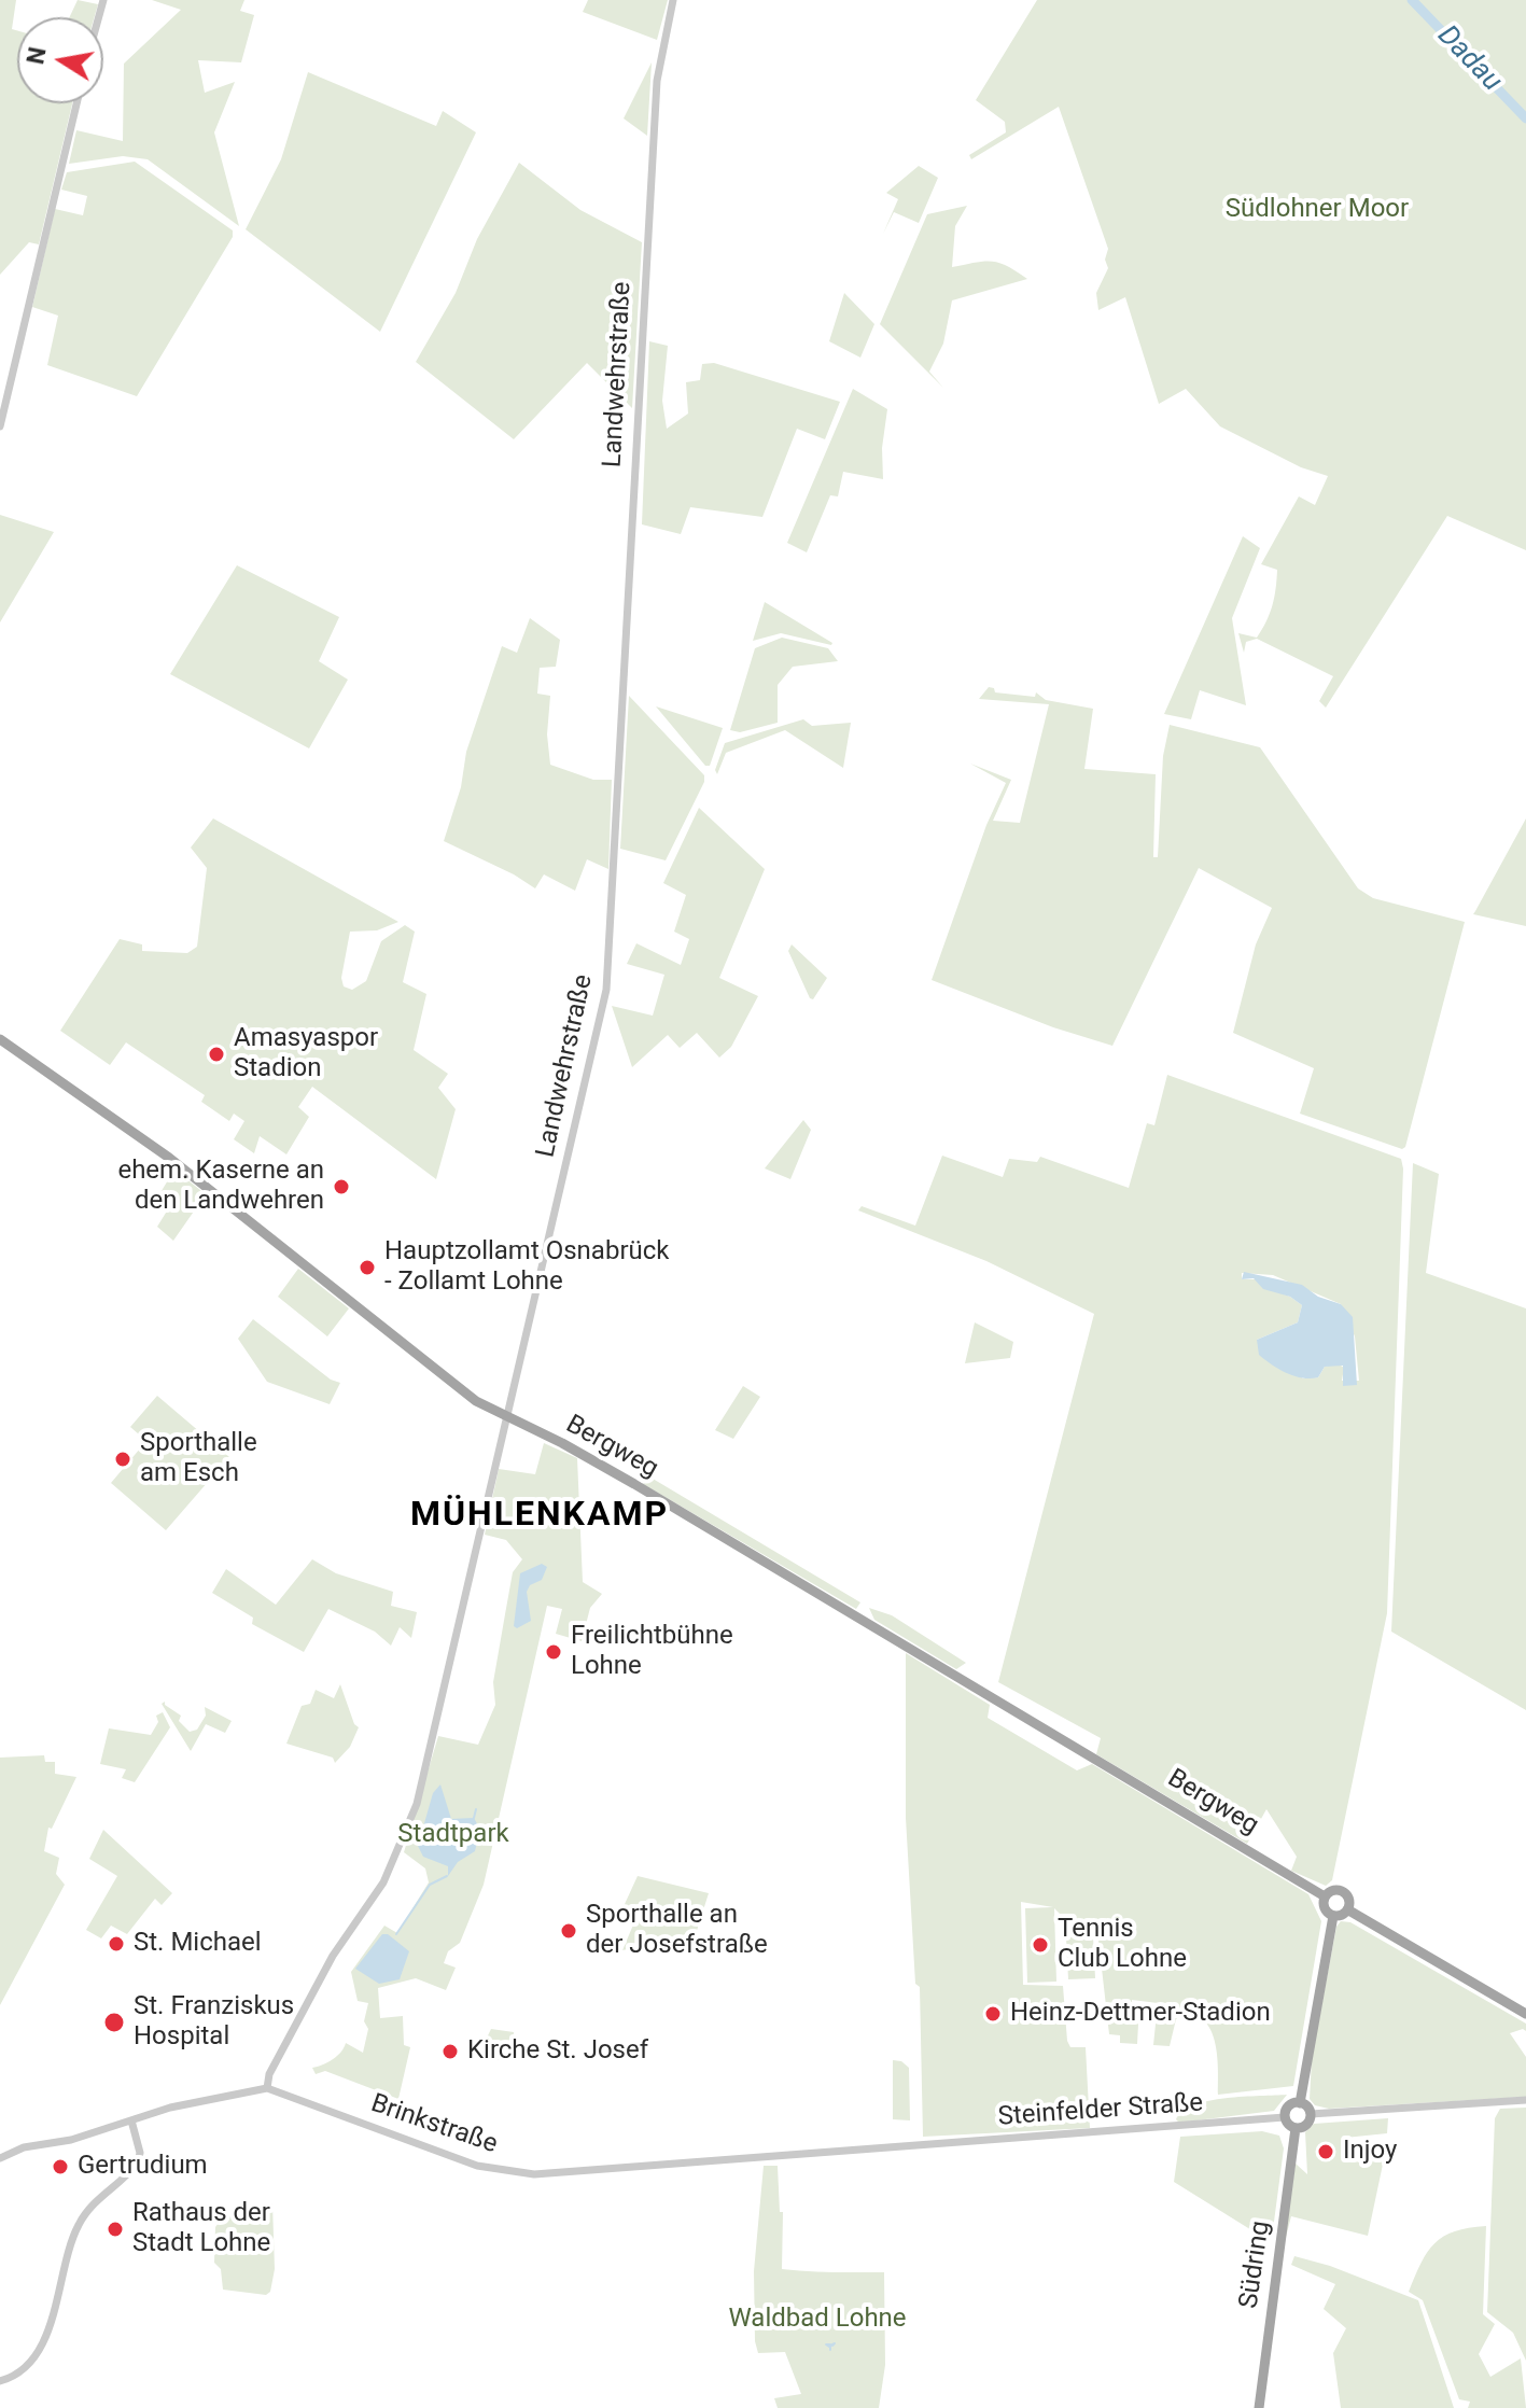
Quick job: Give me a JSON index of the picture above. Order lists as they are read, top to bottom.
{
  "streets": {
    "main road": ["Bergweg", "Südring"],
    "street": ["Landwehrstraße", "Steinfelder Straße", "Brinkstraße"]
  },
  "crossings": [
    ["Landwehrstraße", "Bergweg"],
    ["Landwehrstraße", "Brinkstraße"],
    ["Steinfelder Straße", "Brinkstraße"],
    ["Steinfelder Straße", "Südring"]
  ],
  "districts": ["MÜHLENKAMP"],
  "water": ["Dadau"],
  "parks": ["Südlohner Moor", "Stadtpark", "Waldbad Lohne"],
  "places": [
    "Amasyaspor Stadion",
    "ehem. Kaserne an den Landwehren",
    "Hauptzollamt Osnabrück - Zollamt Lohne",
    "Sporthalle am Esch",
    "Freilichtbühne Lohne",
    "Sporthalle an der Josefstraße",
    "St. Michael",
    "Tennis Club Lohne",
    "Heinz-Dettmer-Stadion",
    "St. Franziskus Hospital",
    "Kirche St. Josef",
    "Injoy",
    "Gertrudium",
    "Rathaus der Stadt Lohne"
  ],
  "north": "left"
}
